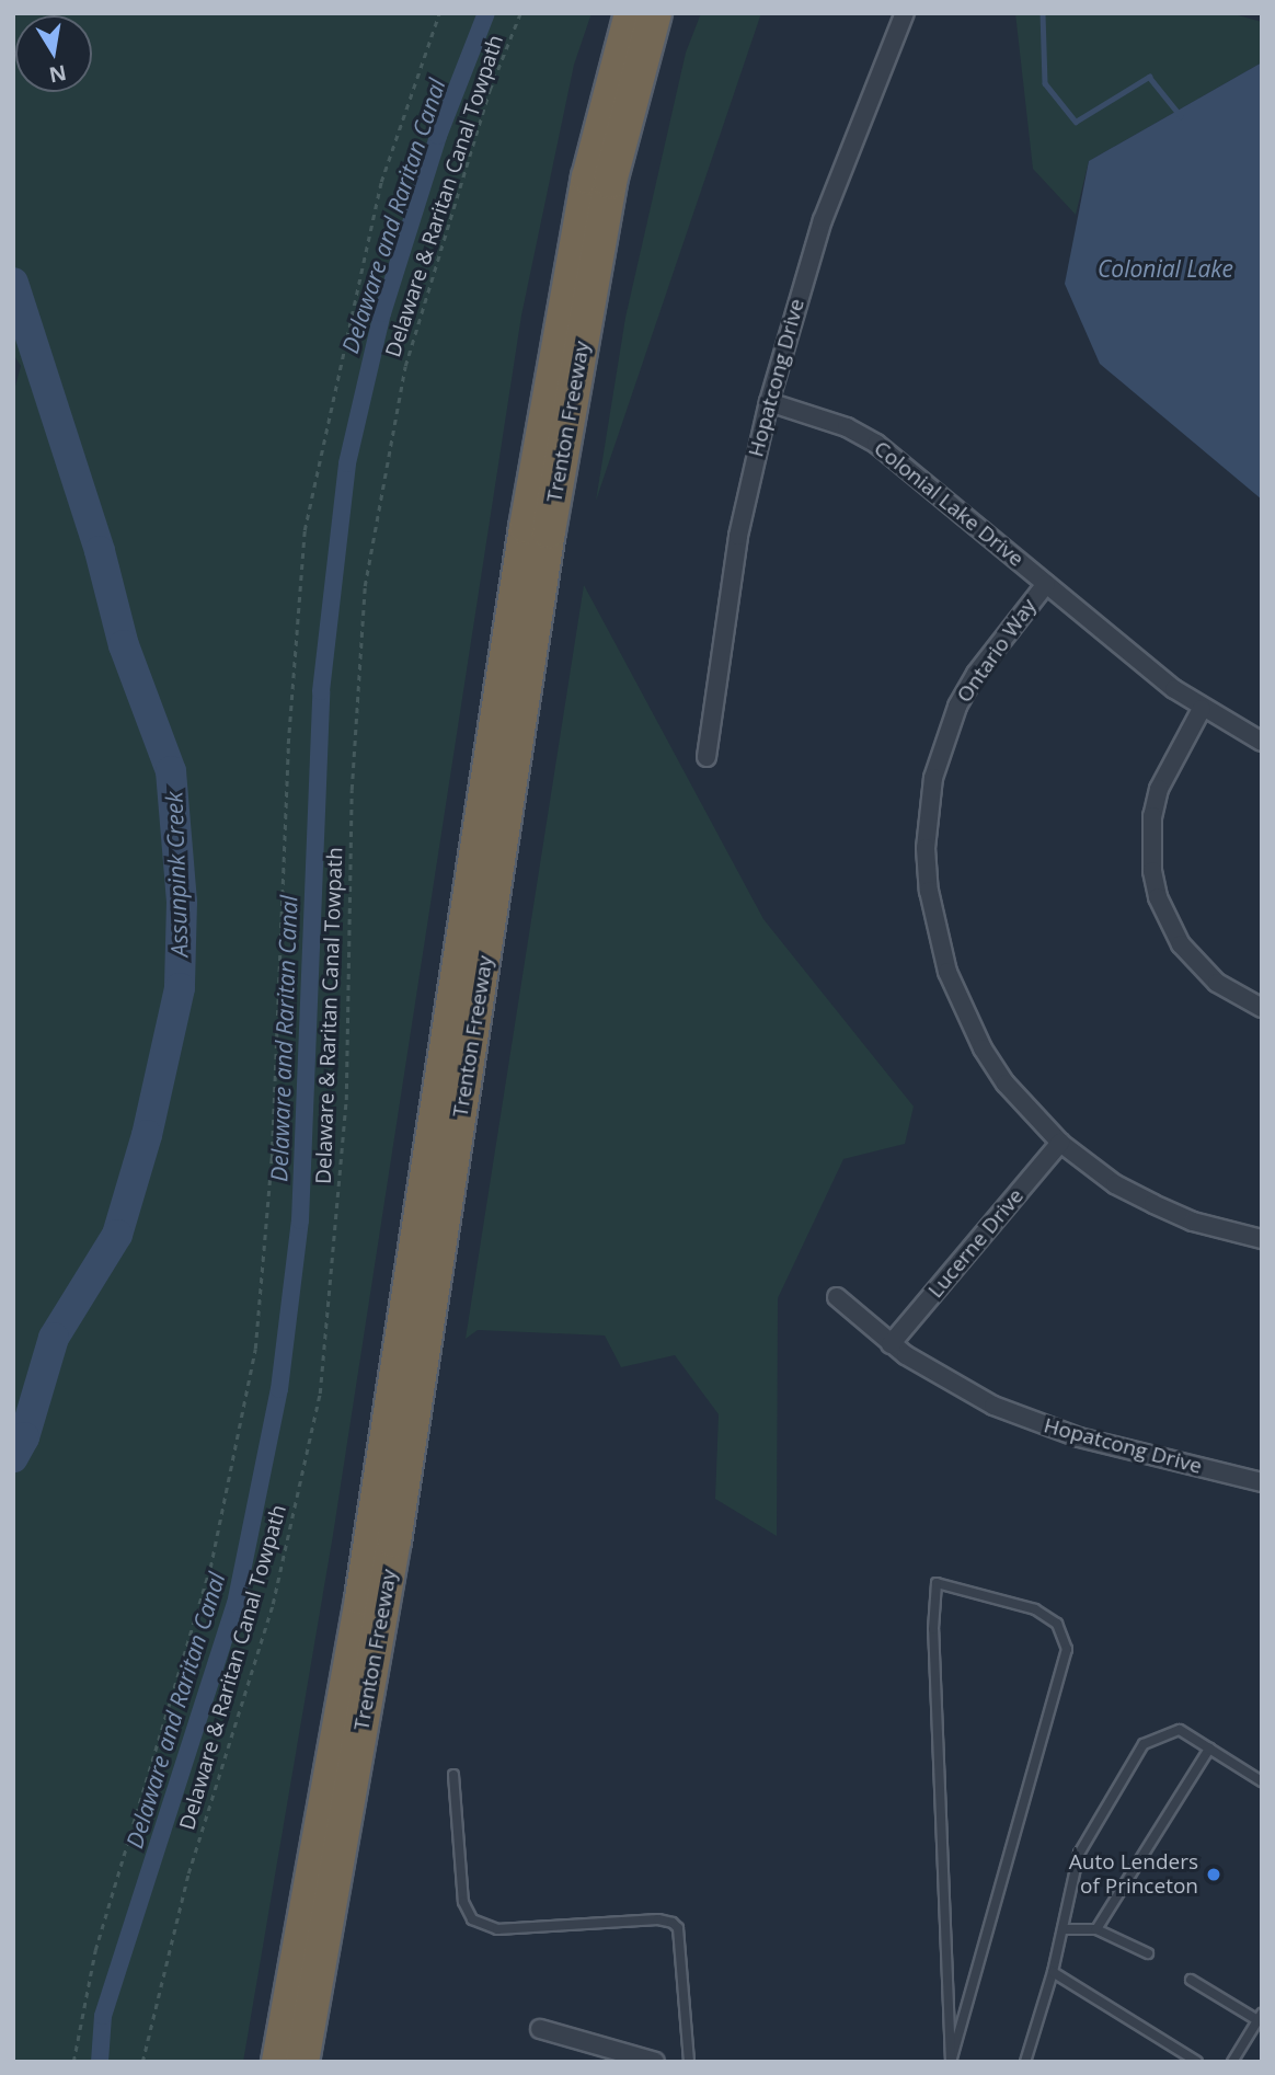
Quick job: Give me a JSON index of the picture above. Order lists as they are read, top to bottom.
{
  "streets": {
    "highway": ["Trenton Freeway"],
    "street": [
      "Hopatcong Drive",
      "Colonial Lake Drive",
      "Ontario Way",
      "Lucerne Drive"
    ],
    "path": ["Delaware & Raritan Canal Towpath"]
  },
  "crossings": [
    ["Hopatcong Drive", "Colonial Lake Drive"],
    ["Hopatcong Drive", "Lucerne Drive"],
    ["Colonial Lake Drive", "Ontario Way"],
    ["Ontario Way", "Lucerne Drive"]
  ],
  "water": ["Delaware and Raritan Canal", "Colonial Lake", "Assunpink Creek"],
  "places": ["Auto Lenders of Princeton"],
  "north": "bottom"
}
